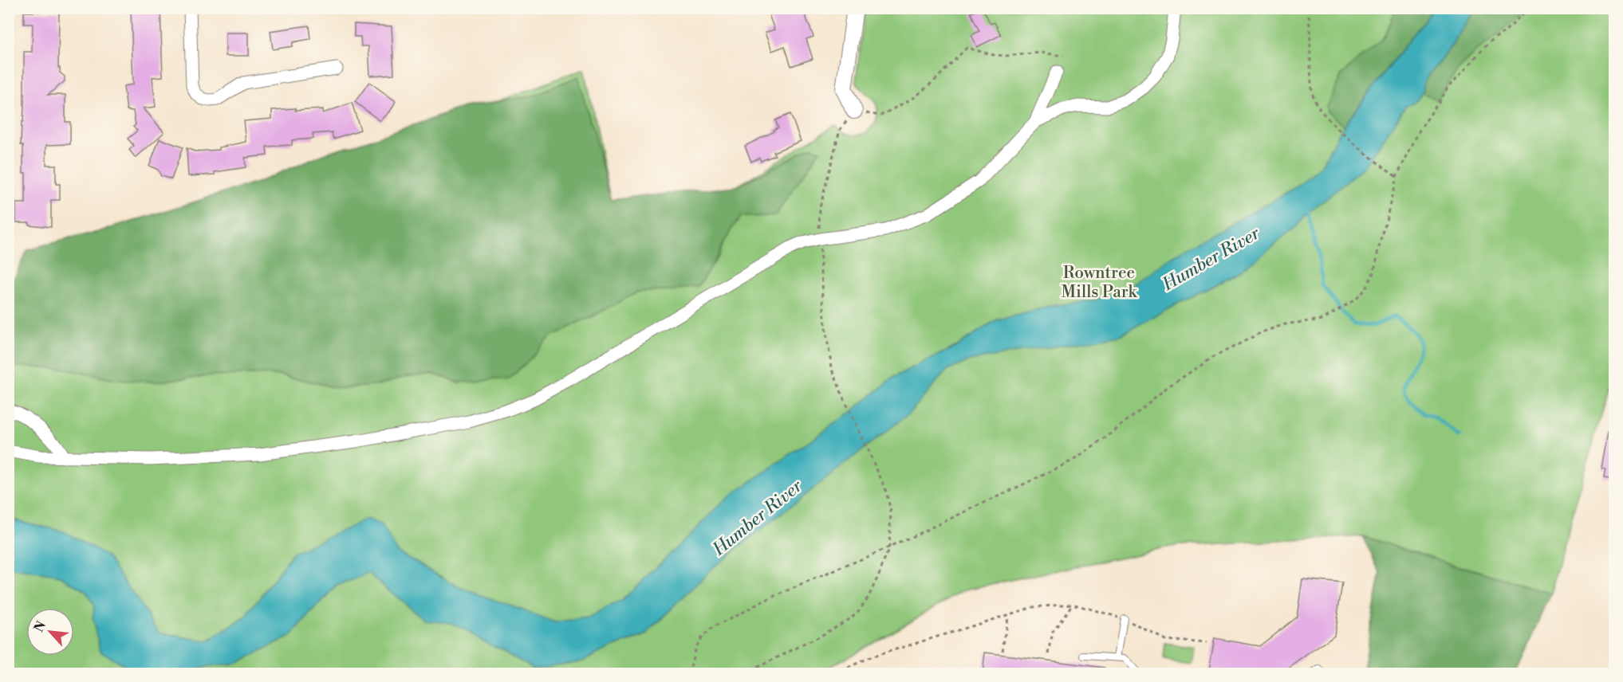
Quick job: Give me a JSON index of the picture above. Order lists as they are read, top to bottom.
{
  "water": ["Humber River"],
  "parks": ["Rowntree Mills Park"],
  "north": "top left"
}
